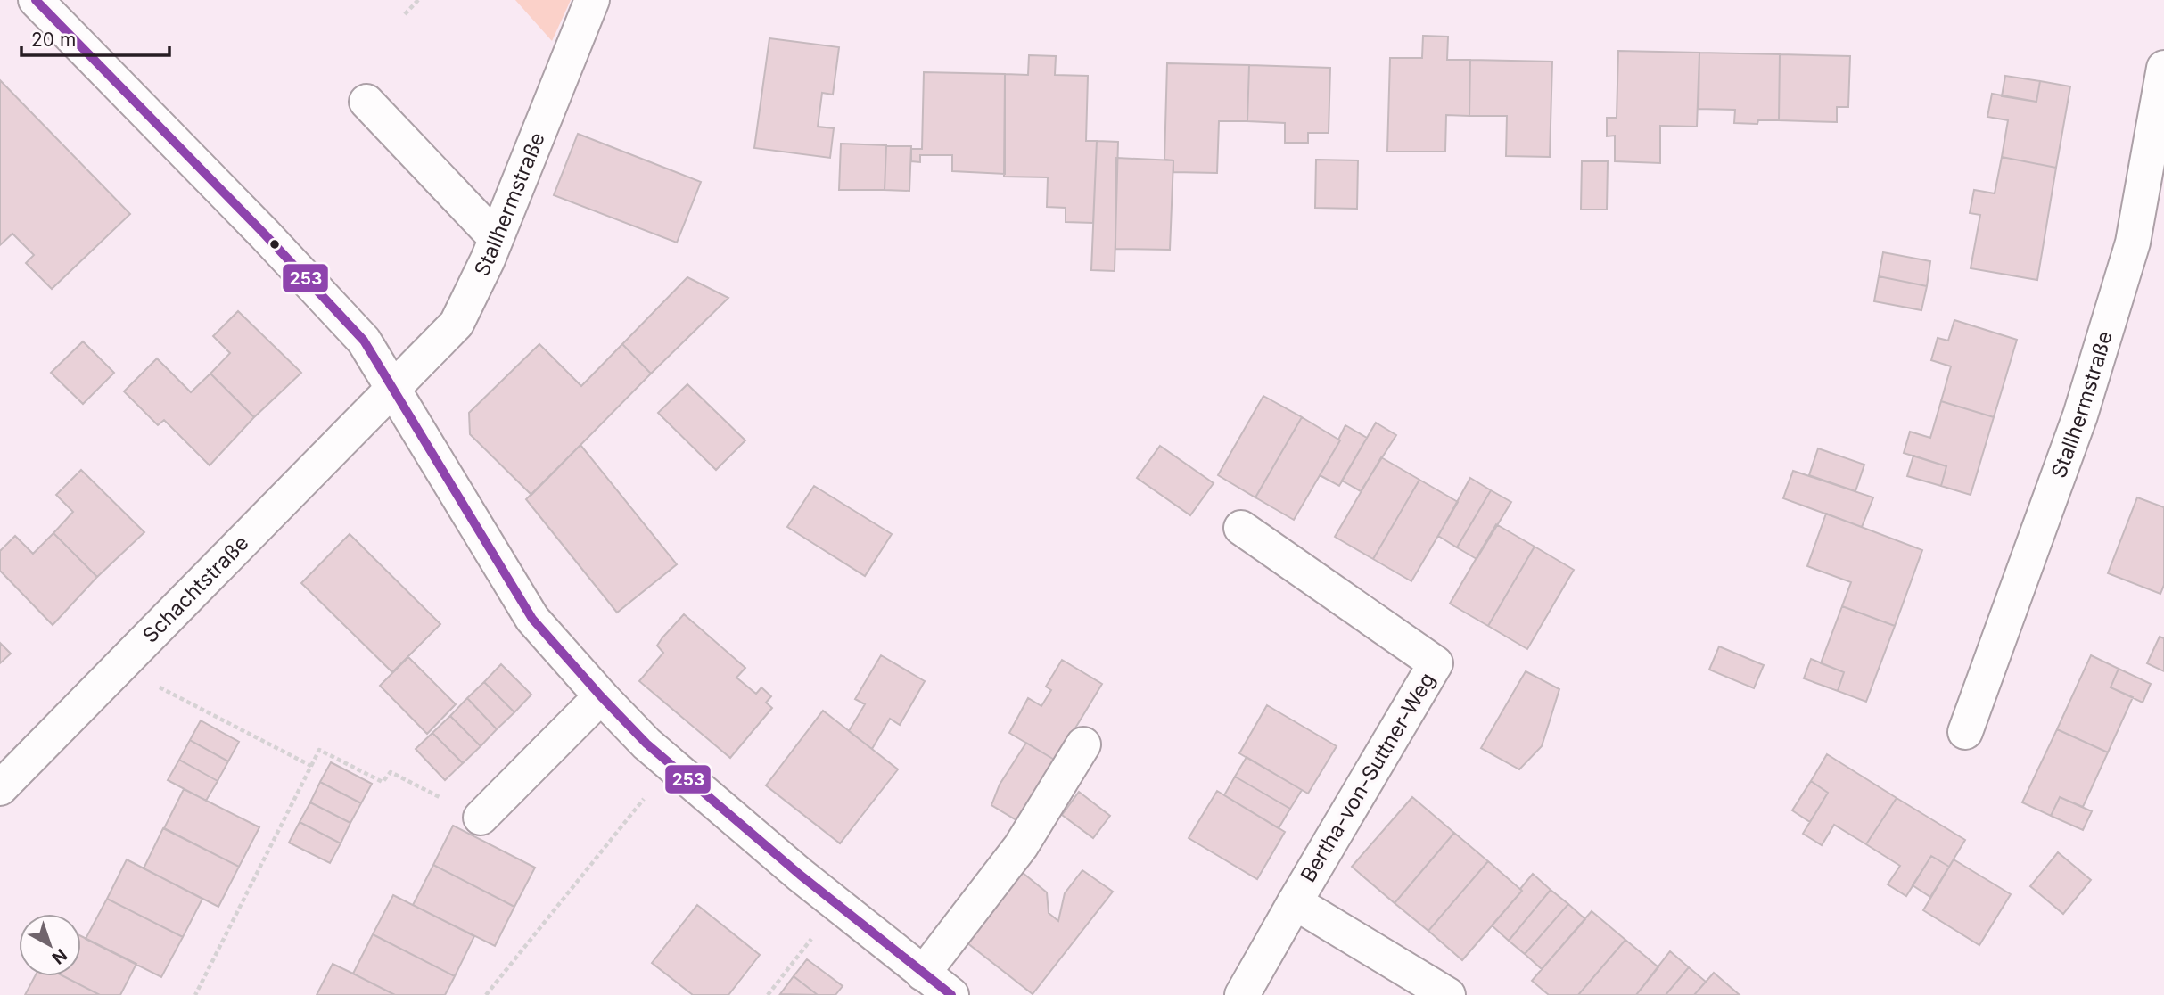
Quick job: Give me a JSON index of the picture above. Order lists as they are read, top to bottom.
{
  "streets": {
    "street": ["Stallhermstraße", "Schachtstraße", "Bertha-von-Suttner-Weg"]
  },
  "crossings": [
    ["Stallhermstraße", "Schachtstraße"]
  ],
  "lines": ["transit line 253"],
  "scale_bar": "20 m",
  "north": "bottom right"
}
